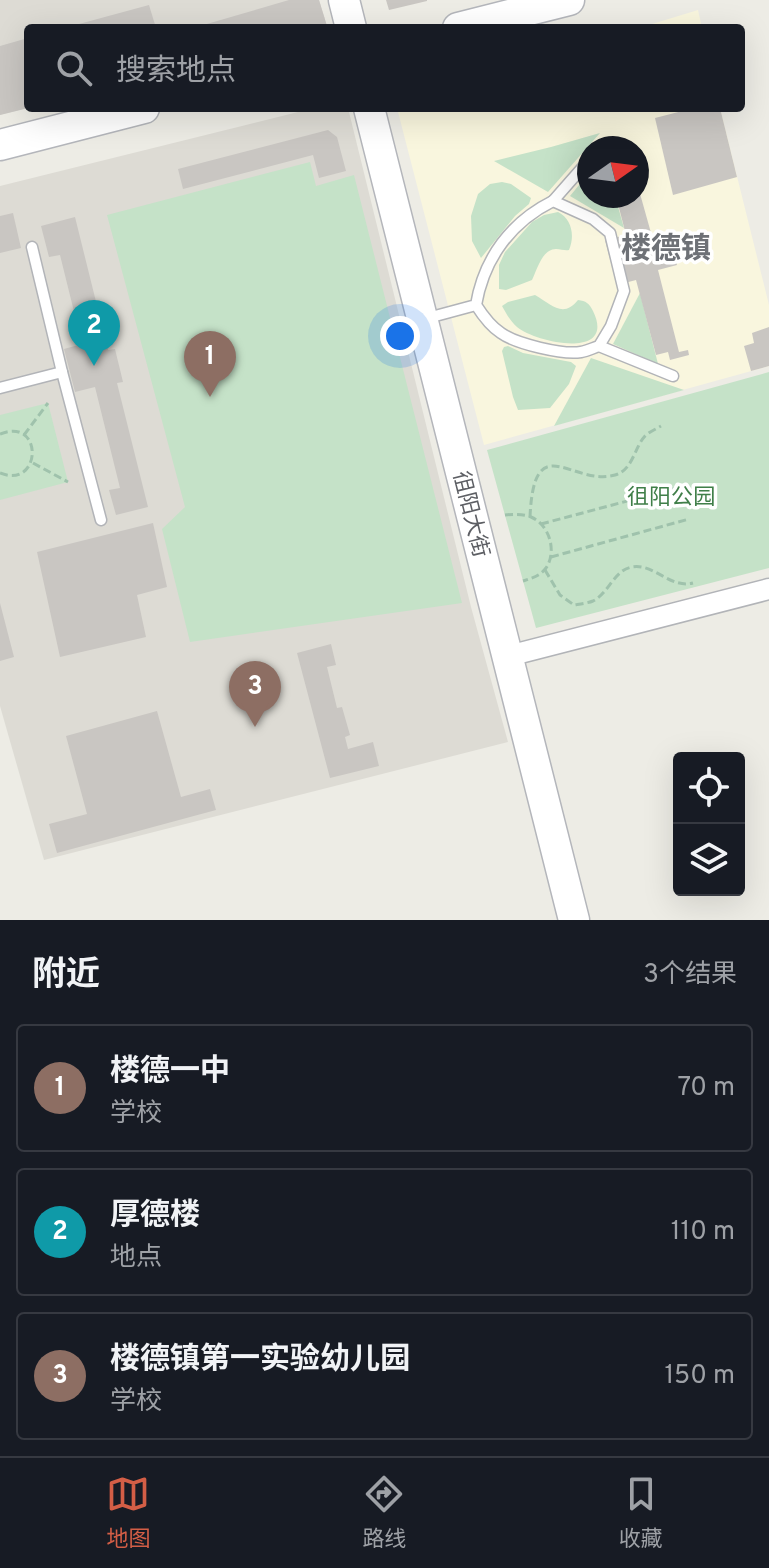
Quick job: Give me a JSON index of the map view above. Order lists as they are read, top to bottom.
{
  "streets": {
    "street": ["徂阳大街"]
  },
  "districts": ["楼德镇"],
  "parks": ["徂阳公园"],
  "north": "right",
  "page": {
    "search": "搜索地点",
    "pins": ["2", "1", "3"],
    "heading": ["附近", "3个结果"],
    "list": [
      {
        "mark": "1",
        "name": "楼德一中",
        "note": "学校",
        "value": "70 m"
      },
      {
        "mark": "2",
        "name": "厚德楼",
        "note": "地点",
        "value": "110 m"
      },
      {
        "mark": "3",
        "name": "楼德镇第一实验幼儿园",
        "note": "学校",
        "value": "150 m"
      }
    ],
    "nav": ["地图", "路线", "收藏"]
  }
}
